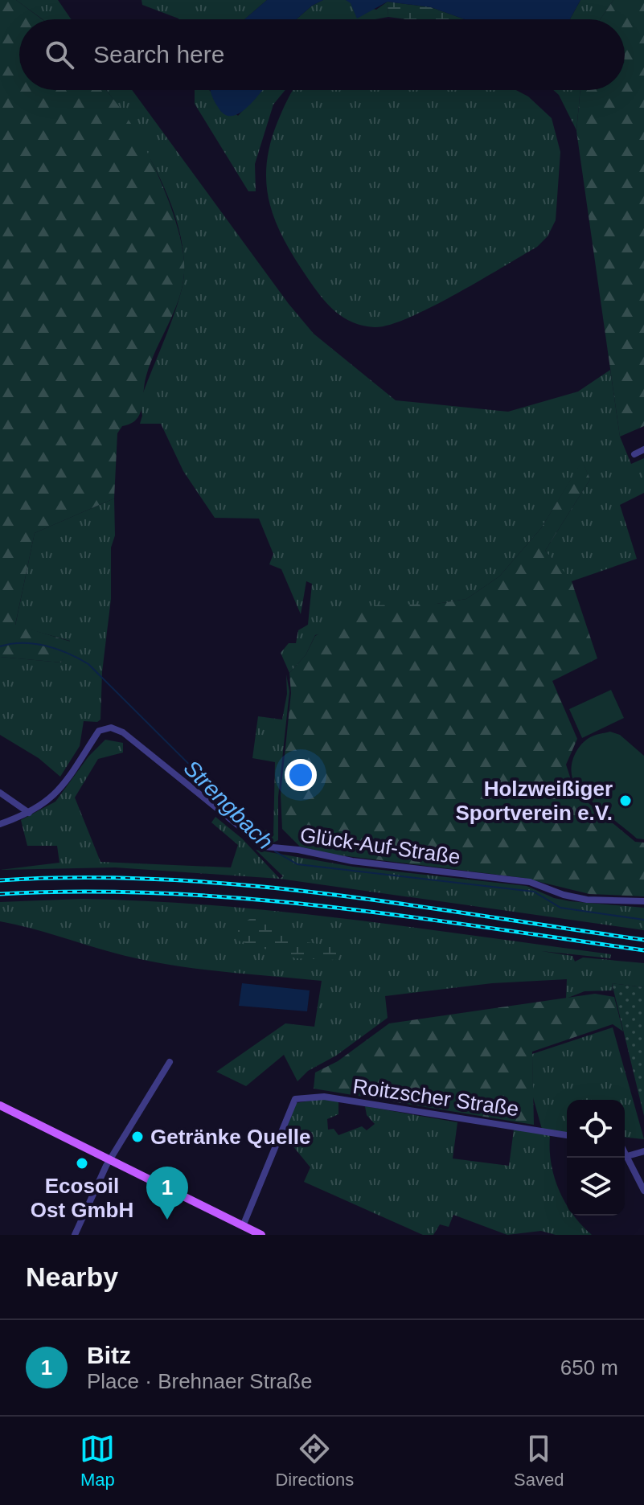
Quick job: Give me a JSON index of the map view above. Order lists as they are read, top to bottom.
{
  "streets": {
    "street": ["Glück-Auf-Straße", "Roitzscher Straße"]
  },
  "water": ["Strengbach"],
  "places": ["Holzweißiger Sportverein e.V.", "Getränke Quelle", "Ecosoil Ost GmbH"],
  "page": {
    "search": "Search here",
    "pins": "1",
    "heading": "Nearby",
    "list": [
      {
        "mark": "1",
        "name": "Bitz",
        "note": "Place · Brehnaer Straße",
        "value": "650 m"
      }
    ],
    "nav": ["Map", "Directions", "Saved"]
  }
}
